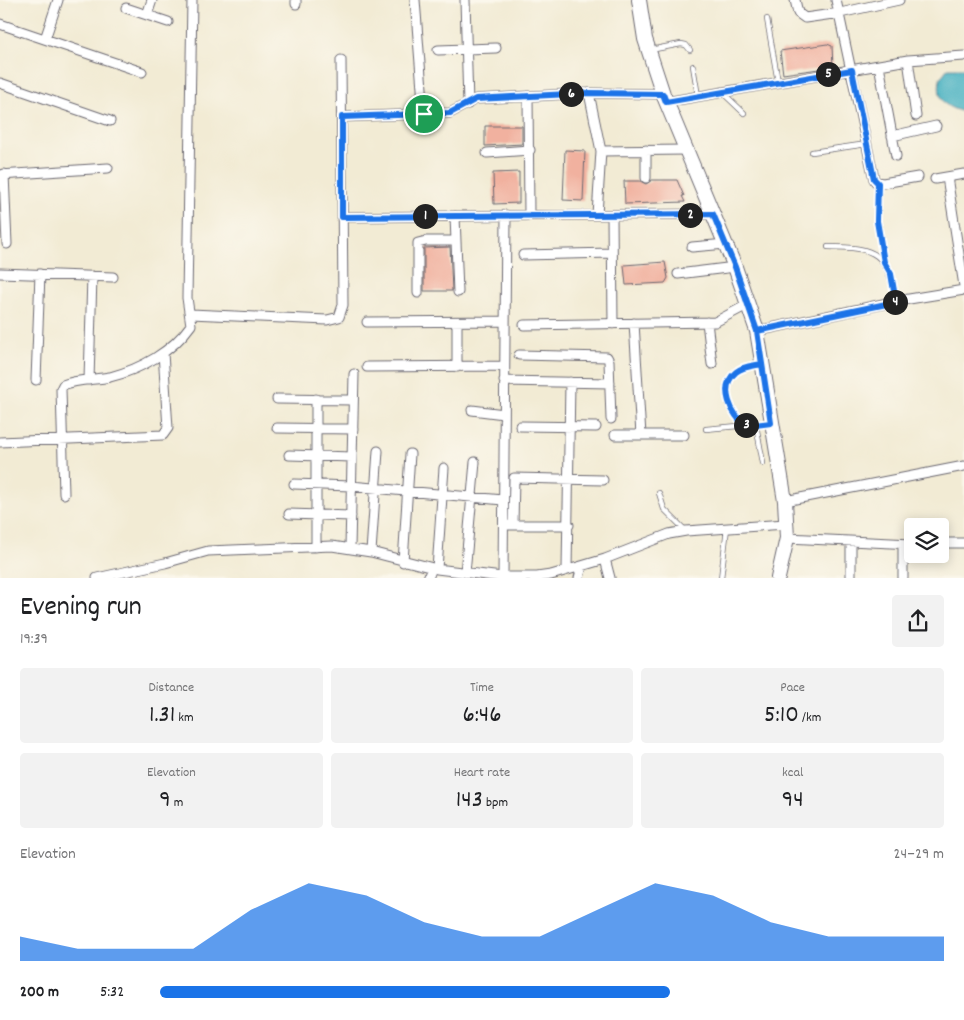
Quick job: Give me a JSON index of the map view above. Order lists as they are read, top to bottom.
{
  "page": {
    "pins": [
      "5",
      "6",
      "2",
      "1",
      "4",
      "3"
    ],
    "heading": ["Evening run", "19:39"],
    "stats": [
      ["Distance", "1.31 km"],
      ["Time", "6:46"],
      ["Pace", "5:10 /km"],
      ["Elevation", "9 m"],
      ["Heart rate", "143 bpm"],
      ["kcal", "94"]
    ],
    "chart": ["Elevation", "24–29 m"],
    "list": [
      {
        "name": "200 m",
        "note": "5:32"
      }
    ]
  }
}
